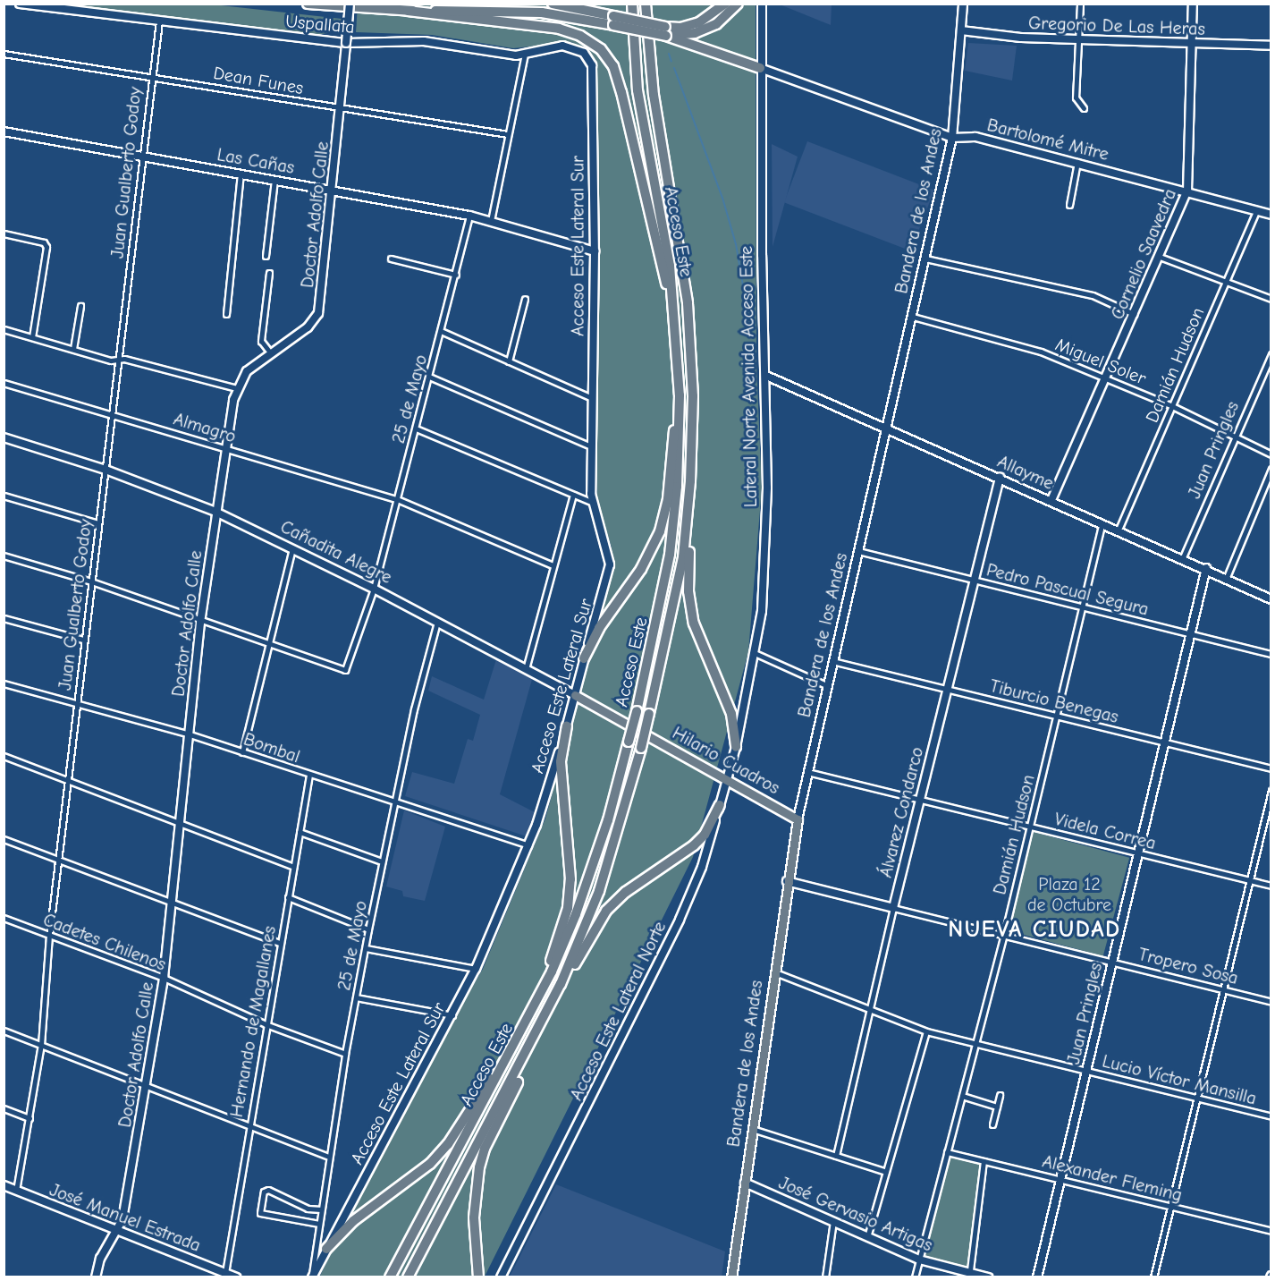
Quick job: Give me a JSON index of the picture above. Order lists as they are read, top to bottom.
{
  "streets": {
    "highway": ["Acceso Este"],
    "main road": ["Bandera de los Andes", "Cañadita Alegre", "Hilario Cuadros"],
    "street": [
      "Uspallata",
      "Gregorio De Las Heras",
      "Dean Funes",
      "Bartolomé Mitre",
      "Las Cañas",
      "Juan Gualberto Godoy",
      "Doctor Adolfo Calle",
      "Acceso Este Lateral Sur",
      "Cornelio Saavedra",
      "Miguel Soler",
      "Damián Hudson",
      "Lateral Norte Avenida Acceso Este",
      "25 de Mayo",
      "Almagro",
      "Juan Pringles",
      "Allayme",
      "Pedro Pascual Segura",
      "Tiburcio Benegas",
      "Bombal",
      "Álvarez Condarco",
      "Videla Correa",
      "Cadetes Chilenos",
      "Tropero Sosa",
      "Acceso Este Lateral Norte",
      "Hernando de Magallanes",
      "Lucio Víctor Mansilla",
      "Alexander Fleming",
      "José Gervasio Artigas",
      "José Manuel Estrada"
    ]
  },
  "crossings": [
    ["Uspallata", "Juan Gualberto Godoy"],
    ["Uspallata", "Doctor Adolfo Calle"],
    ["Uspallata", "Acceso Este Lateral Sur"],
    ["Gregorio De Las Heras", "Bandera de los Andes"],
    ["Gregorio De Las Heras", "Cornelio Saavedra"],
    ["Dean Funes", "Juan Gualberto Godoy"],
    ["Dean Funes", "Doctor Adolfo Calle"],
    ["Bartolomé Mitre", "Bandera de los Andes"],
    ["Bartolomé Mitre", "Cornelio Saavedra"],
    ["Bartolomé Mitre", "Damián Hudson"],
    ["Bartolomé Mitre", "Lateral Norte Avenida Acceso Este"],
    ["Las Cañas", "Juan Gualberto Godoy"],
    ["Las Cañas", "Doctor Adolfo Calle"],
    ["Las Cañas", "Acceso Este Lateral Sur"],
    ["Las Cañas", "25 de Mayo"],
    ["Juan Gualberto Godoy", "Almagro"],
    ["Juan Gualberto Godoy", "Cañadita Alegre"],
    ["Juan Gualberto Godoy", "Bombal"],
    ["Juan Gualberto Godoy", "Cadetes Chilenos"],
    ["Juan Gualberto Godoy", "José Manuel Estrada"],
    ["Bandera de los Andes", "Miguel Soler"],
    ["Bandera de los Andes", "Allayme"],
    ["Bandera de los Andes", "Pedro Pascual Segura"],
    ["Bandera de los Andes", "Tiburcio Benegas"],
    ["Bandera de los Andes", "Hilario Cuadros"],
    ["Bandera de los Andes", "Videla Correa"],
    ["Bandera de los Andes", "Tropero Sosa"],
    ["Bandera de los Andes", "Lucio Víctor Mansilla"],
    ["Bandera de los Andes", "José Gervasio Artigas"],
    ["Doctor Adolfo Calle", "Almagro"],
    ["Doctor Adolfo Calle", "Cañadita Alegre"],
    ["Doctor Adolfo Calle", "Bombal"],
    ["Doctor Adolfo Calle", "Cadetes Chilenos"],
    ["Doctor Adolfo Calle", "José Manuel Estrada"],
    ["Acceso Este Lateral Sur", "25 de Mayo"],
    ["Acceso Este Lateral Sur", "Cañadita Alegre"],
    ["Acceso Este Lateral Sur", "Bombal"],
    ["Cornelio Saavedra", "Miguel Soler"],
    ["Cornelio Saavedra", "Allayme"],
    ["Miguel Soler", "Damián Hudson"],
    ["Miguel Soler", "Juan Pringles"],
    ["Damián Hudson", "Allayme"],
    ["Damián Hudson", "Pedro Pascual Segura"],
    ["Damián Hudson", "Tiburcio Benegas"],
    ["Damián Hudson", "Videla Correa"],
    ["Damián Hudson", "Tropero Sosa"],
    ["Damián Hudson", "Lucio Víctor Mansilla"],
    ["Damián Hudson", "Alexander Fleming"],
    ["Damián Hudson", "José Gervasio Artigas"],
    ["Lateral Norte Avenida Acceso Este", "Allayme"],
    ["Lateral Norte Avenida Acceso Este", "Acceso Este Lateral Norte"],
    ["25 de Mayo", "Almagro"],
    ["25 de Mayo", "Cañadita Alegre"],
    ["25 de Mayo", "Bombal"],
    ["25 de Mayo", "Cadetes Chilenos"],
    ["Juan Pringles", "Allayme"],
    ["Juan Pringles", "Pedro Pascual Segura"],
    ["Juan Pringles", "Tiburcio Benegas"],
    ["Juan Pringles", "Videla Correa"],
    ["Juan Pringles", "Tropero Sosa"],
    ["Juan Pringles", "Lucio Víctor Mansilla"],
    ["Juan Pringles", "Alexander Fleming"],
    ["Allayme", "Álvarez Condarco"],
    ["Cañadita Alegre", "Hilario Cuadros"],
    ["Pedro Pascual Segura", "Álvarez Condarco"],
    ["Tiburcio Benegas", "Álvarez Condarco"],
    ["Bombal", "Hernando de Magallanes"],
    ["Hilario Cuadros", "Acceso Este Lateral Norte"],
    ["Álvarez Condarco", "Videla Correa"],
    ["Álvarez Condarco", "Tropero Sosa"],
    ["Álvarez Condarco", "Lucio Víctor Mansilla"],
    ["Cadetes Chilenos", "Hernando de Magallanes"],
    ["Hernando de Magallanes", "José Manuel Estrada"]
  ],
  "districts": ["NUEVA CIUDAD"],
  "parks": ["Plaza 12 de Octubre"]
}
